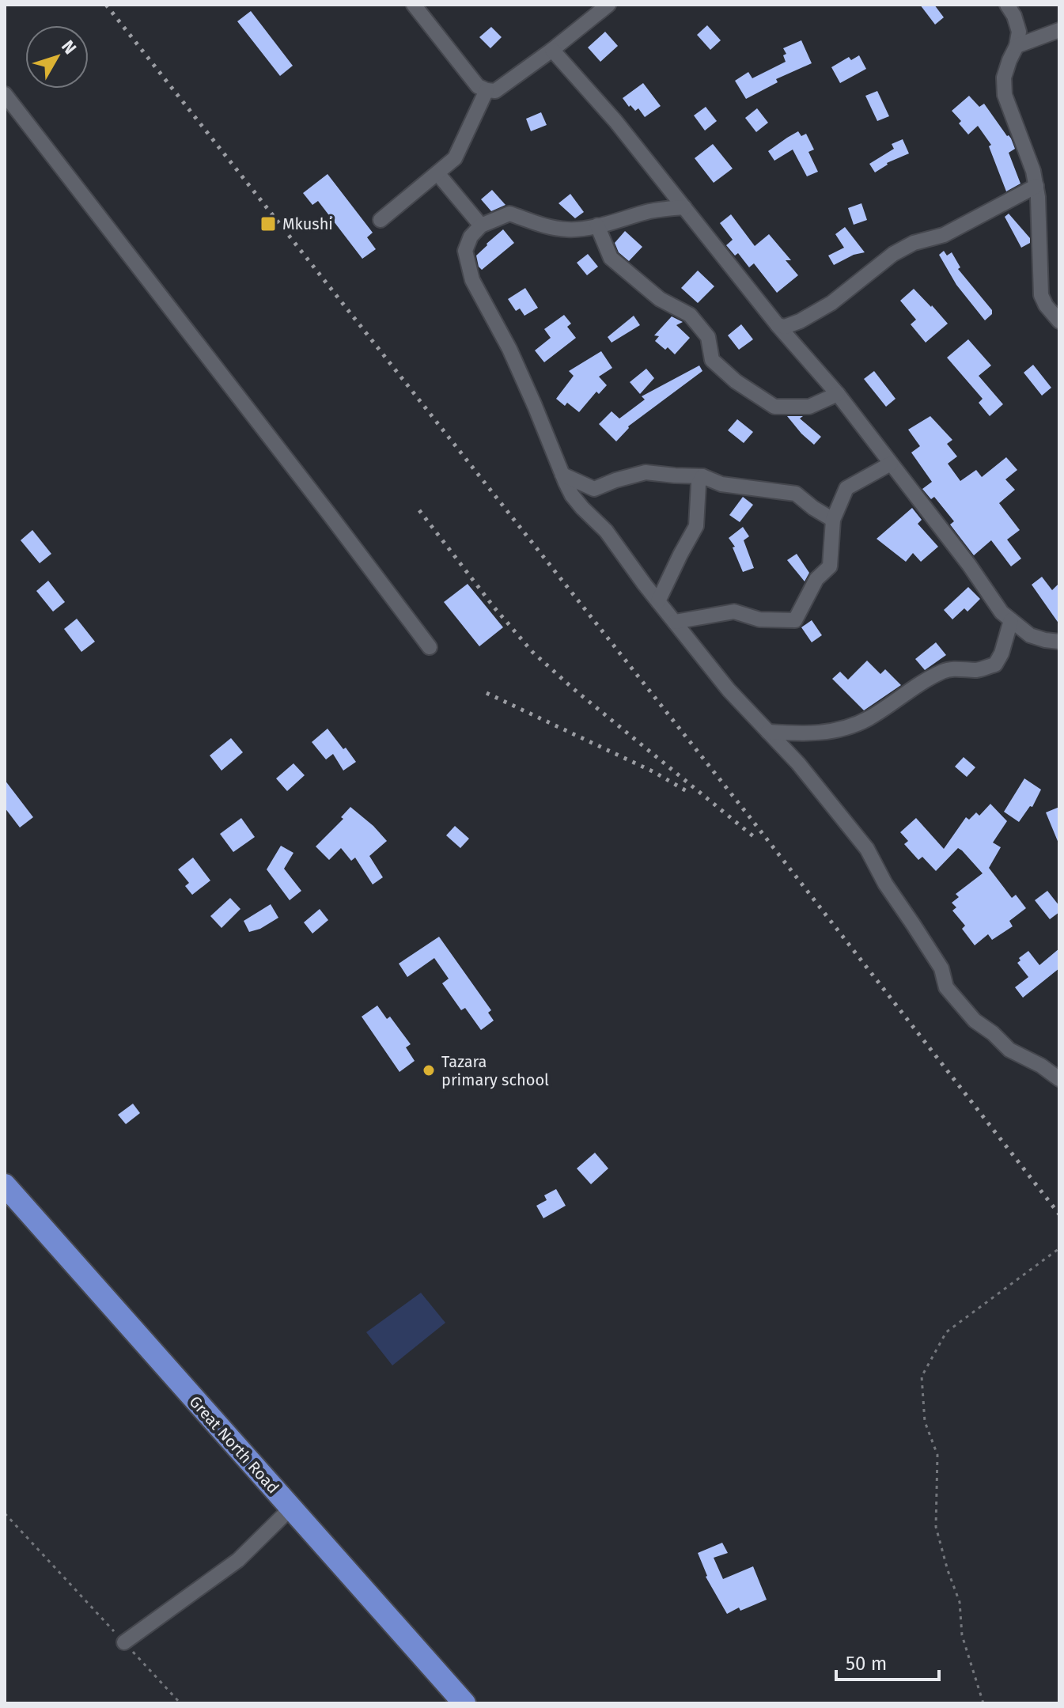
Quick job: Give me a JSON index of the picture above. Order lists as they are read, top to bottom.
{
  "streets": {
    "highway": ["Great North Road"]
  },
  "places": {
    "transit": ["Mkushi"],
    "other": ["Tazara primary school"]
  },
  "scale_bar": "50 m",
  "north": "top right"
}
